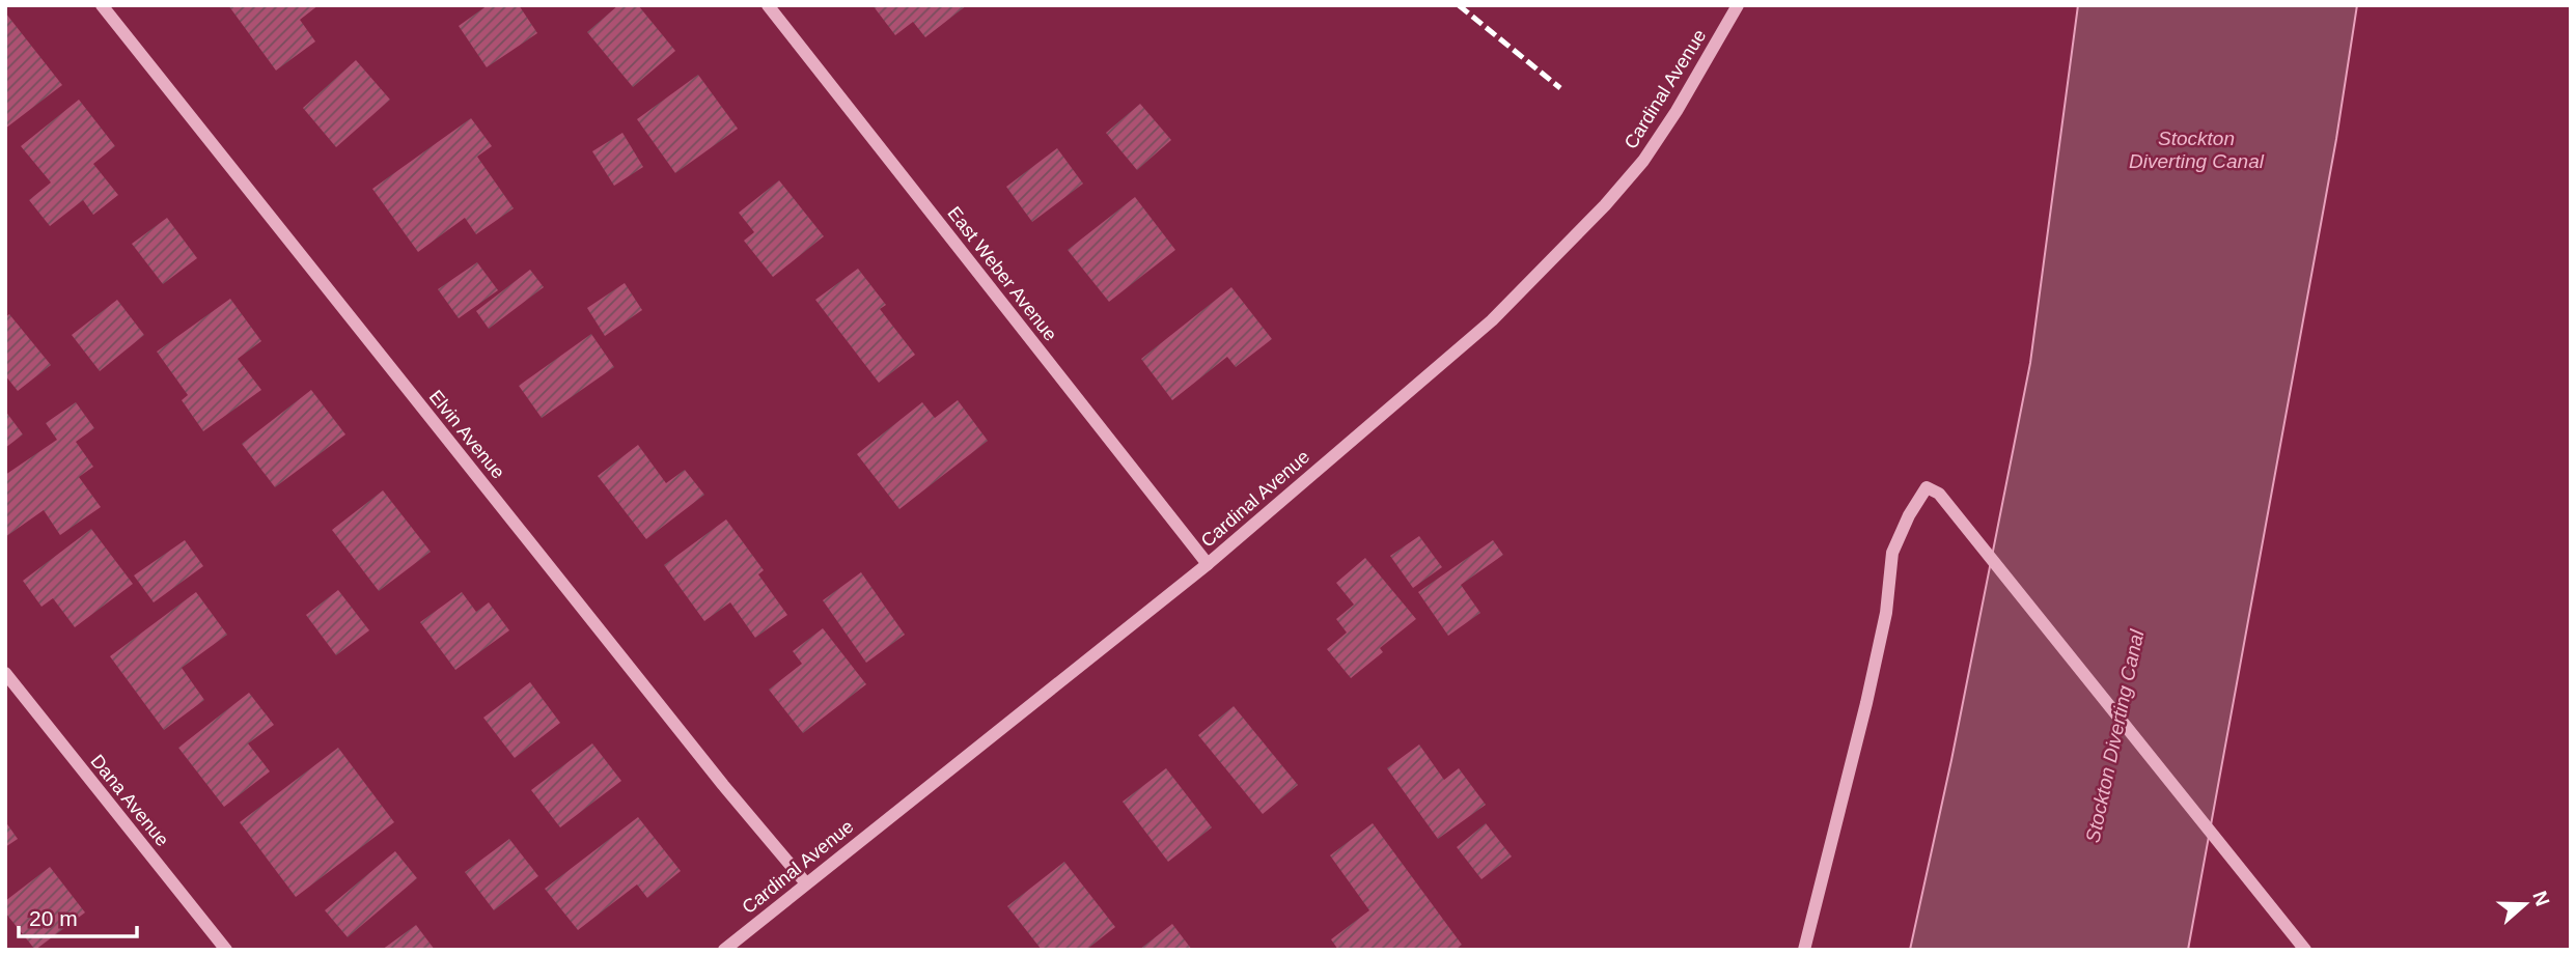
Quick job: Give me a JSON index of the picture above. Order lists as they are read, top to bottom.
{
  "streets": {
    "street": [
      "Cardinal Avenue",
      "East Weber Avenue",
      "Elvin Avenue",
      "Dana Avenue"
    ]
  },
  "crossings": [
    ["Cardinal Avenue", "East Weber Avenue"],
    ["Cardinal Avenue", "Elvin Avenue"]
  ],
  "water": ["Stockton Diverting Canal"],
  "scale_bar": "20 m",
  "north": "right"
}
